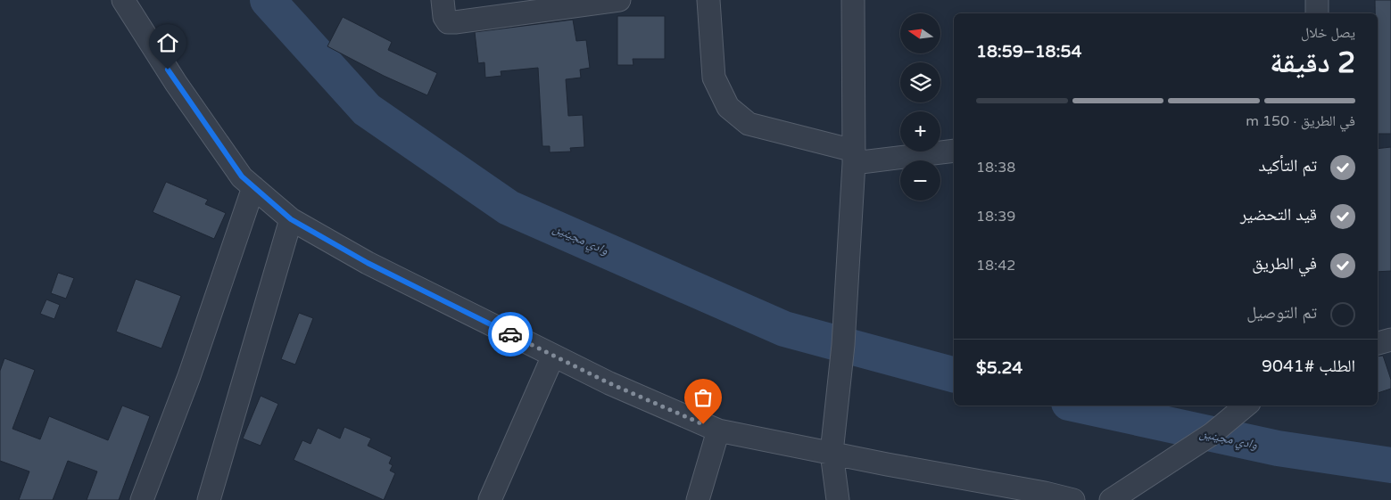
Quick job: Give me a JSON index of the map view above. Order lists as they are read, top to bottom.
{
  "water": ["وادي مجينين"],
  "north": "left",
  "page": {
    "map_buttons": ["+", "−"],
    "heading": ["2 دقيقة", "يصل خلال", "18:54–18:59"],
    "panel": ["الطلب #9041", "$5.24"],
    "bar": "في الطريق · 150 m",
    "list": [
      ["تم التأكيد", "18:38"],
      ["قيد التحضير", "18:39"],
      ["في الطريق", "18:42"],
      "تم التوصيل"
    ]
  }
}
